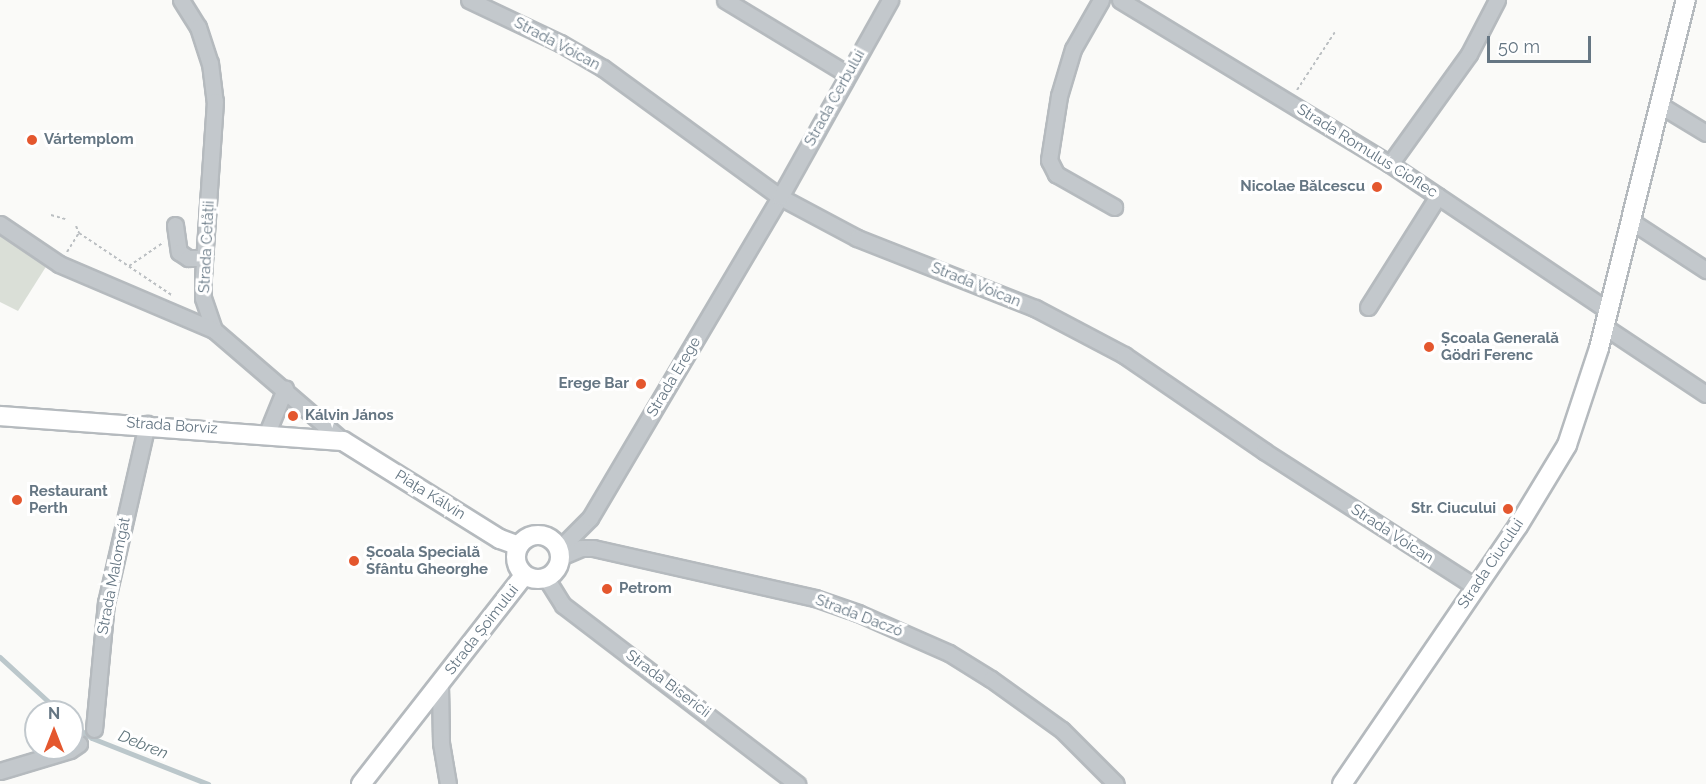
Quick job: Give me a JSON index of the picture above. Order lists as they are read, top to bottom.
{
  "streets": {
    "main road": [
      "Strada Borviz",
      "Piața Kálvin",
      "Strada Ciucului",
      "Strada Șoimului"
    ],
    "street": [
      "Strada Voican",
      "Strada Cerbului",
      "Strada Romulus Cioflec",
      "Strada Cetății",
      "Strada Erege",
      "Strada Malomgát",
      "Strada Daczó",
      "Strada Bisericii"
    ]
  },
  "crossings": [
    ["Strada Voican", "Strada Cerbului"],
    ["Strada Voican", "Strada Erege"],
    ["Strada Voican", "Strada Ciucului"],
    ["Strada Cerbului", "Strada Erege"],
    ["Strada Romulus Cioflec", "Strada Ciucului"],
    ["Strada Erege", "Piața Kálvin"],
    ["Strada Erege", "Strada Daczó"],
    ["Strada Erege", "Strada Șoimului"],
    ["Strada Erege", "Strada Bisericii"],
    ["Strada Borviz", "Piața Kálvin"],
    ["Strada Borviz", "Strada Malomgát"],
    ["Piața Kálvin", "Strada Daczó"],
    ["Piața Kálvin", "Strada Șoimului"],
    ["Piața Kálvin", "Strada Bisericii"],
    ["Strada Daczó", "Strada Șoimului"],
    ["Strada Daczó", "Strada Bisericii"],
    ["Strada Șoimului", "Strada Bisericii"]
  ],
  "water": ["Debren"],
  "places": [
    "Vártemplom",
    "Nicolae Bălcescu",
    "Școala Generală Gödri Ferenc",
    "Erege Bar",
    "Kálvin János",
    "Restaurant Perth",
    "Str. Ciucului",
    "Școala Specială Sfântu Gheorghe",
    "Petrom"
  ],
  "scale_bar": "50 m",
  "north": "top"
}
